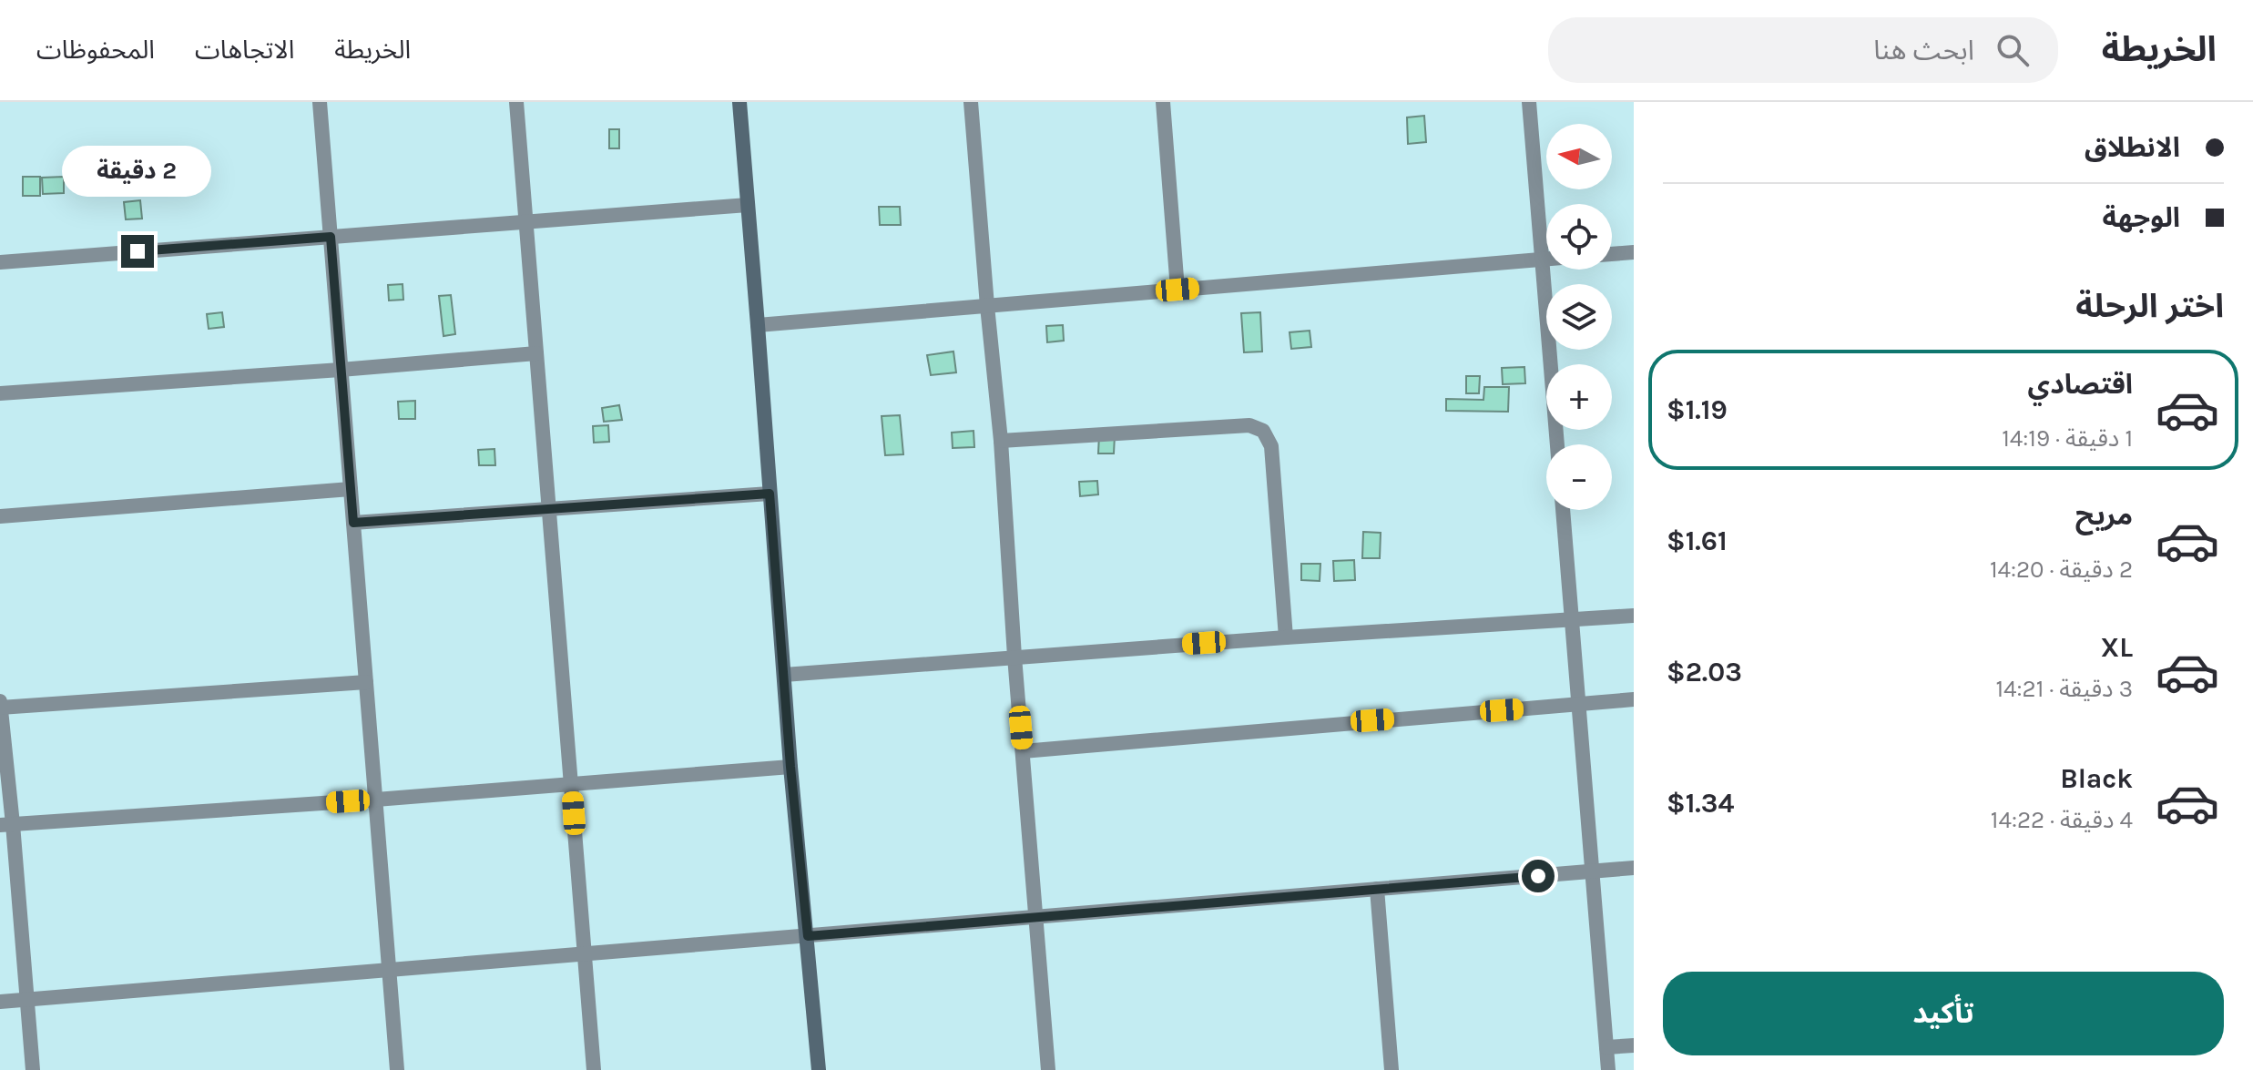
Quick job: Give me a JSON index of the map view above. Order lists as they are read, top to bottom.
{
  "north": "left",
  "page": {
    "header": "الخريطة",
    "search": "ابحث هنا",
    "nav": ["الخريطة", "الاتجاهات", "المحفوظات"],
    "banner": ["الانطلاق", "الوجهة"],
    "map_buttons": ["+", "−"],
    "bubble": "2 دقيقة",
    "heading": "اختر الرحلة",
    "list": [
      {
        "name": "اقتصادي",
        "note": "1 دقيقة · 14:19",
        "value": "$1.19"
      },
      {
        "name": "مريح",
        "note": "2 دقيقة · 14:20",
        "value": "$1.61"
      },
      {
        "name": "XL",
        "note": "3 دقيقة · 14:21",
        "value": "$2.03"
      },
      {
        "name": "Black",
        "note": "4 دقيقة · 14:22",
        "value": "$1.34"
      }
    ],
    "buttons": "تأكيد"
  }
}
